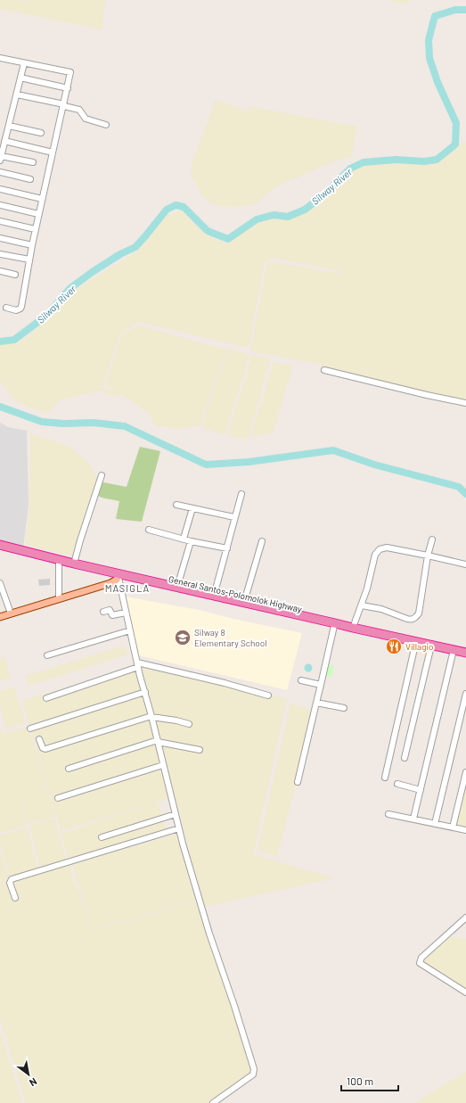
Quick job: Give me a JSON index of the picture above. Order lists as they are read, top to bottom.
{
  "streets": {
    "highway": ["General Santos-Polomolok Highway"]
  },
  "districts": ["MASIGLA"],
  "water": ["Silway River"],
  "places": {
    "school or university": ["Silway 8 Elementary School"],
    "restaurant": ["Villagio"]
  },
  "scale_bar": "100 m",
  "north": "bottom right"
}
